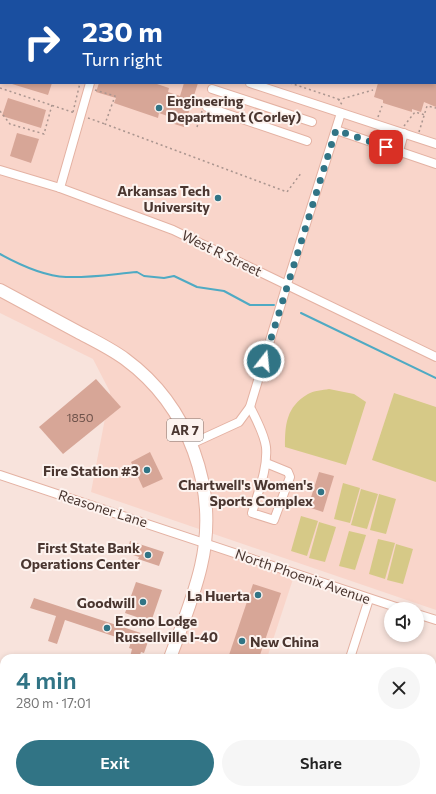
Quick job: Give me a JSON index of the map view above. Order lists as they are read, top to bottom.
{
  "streets": {
    "highway": ["AR 7"],
    "street": ["West R Street", "Reasoner Lane", "North Phoenix Avenue"]
  },
  "crossings": [
    ["AR 7", "Reasoner Lane"],
    ["AR 7", "North Phoenix Avenue"],
    ["Reasoner Lane", "North Phoenix Avenue"]
  ],
  "places": [
    "Engineering Department (Corley)",
    "Arkansas Tech University",
    "Fire Station #3",
    "Chartwell's Women's Sports Complex",
    "First State Bank Operations Center",
    "La Huerta",
    "Goodwill",
    "Econo Lodge Russellville I-40",
    "New China"
  ],
  "house_numbers": ["1850"],
  "page": {
    "turn": ["230 m", "Turn right"],
    "heading": ["4 min", "280 m · 17:01"],
    "buttons": ["Exit", "Share"]
  }
}
